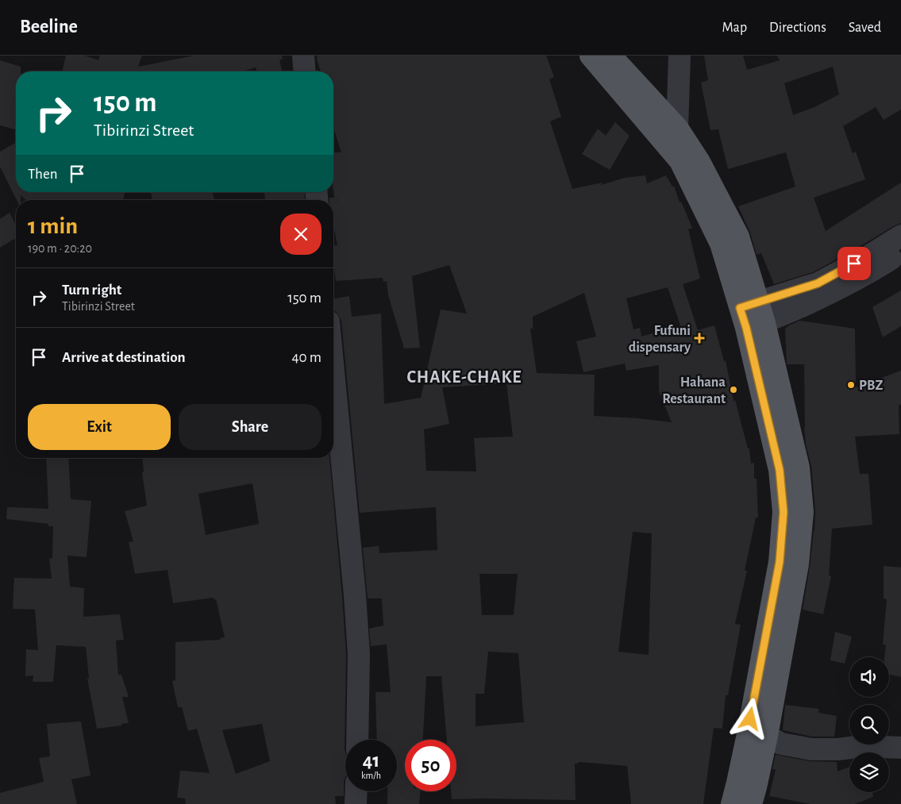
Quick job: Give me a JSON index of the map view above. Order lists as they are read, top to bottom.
{
  "districts": ["CHAKE-CHAKE"],
  "places": {
    "health": ["Fufuni dispensary"],
    "other": ["PBZ", "Hahana Restaurant"]
  },
  "page": {
    "header": "Beeline",
    "nav": ["Map", "Directions", "Saved"],
    "turn": ["150 m", "Tibirinzi Street"],
    "then": "Then",
    "heading": ["1 min", "190 m · 20:20"],
    "list": [
      {
        "name": "Turn right",
        "note": "Tibirinzi Street",
        "value": "150 m"
      },
      {
        "name": "Arrive at destination",
        "value": "40 m"
      }
    ],
    "buttons": ["Exit", "Share"],
    "speed": "41 km/h",
    "limit": "50"
  }
}
